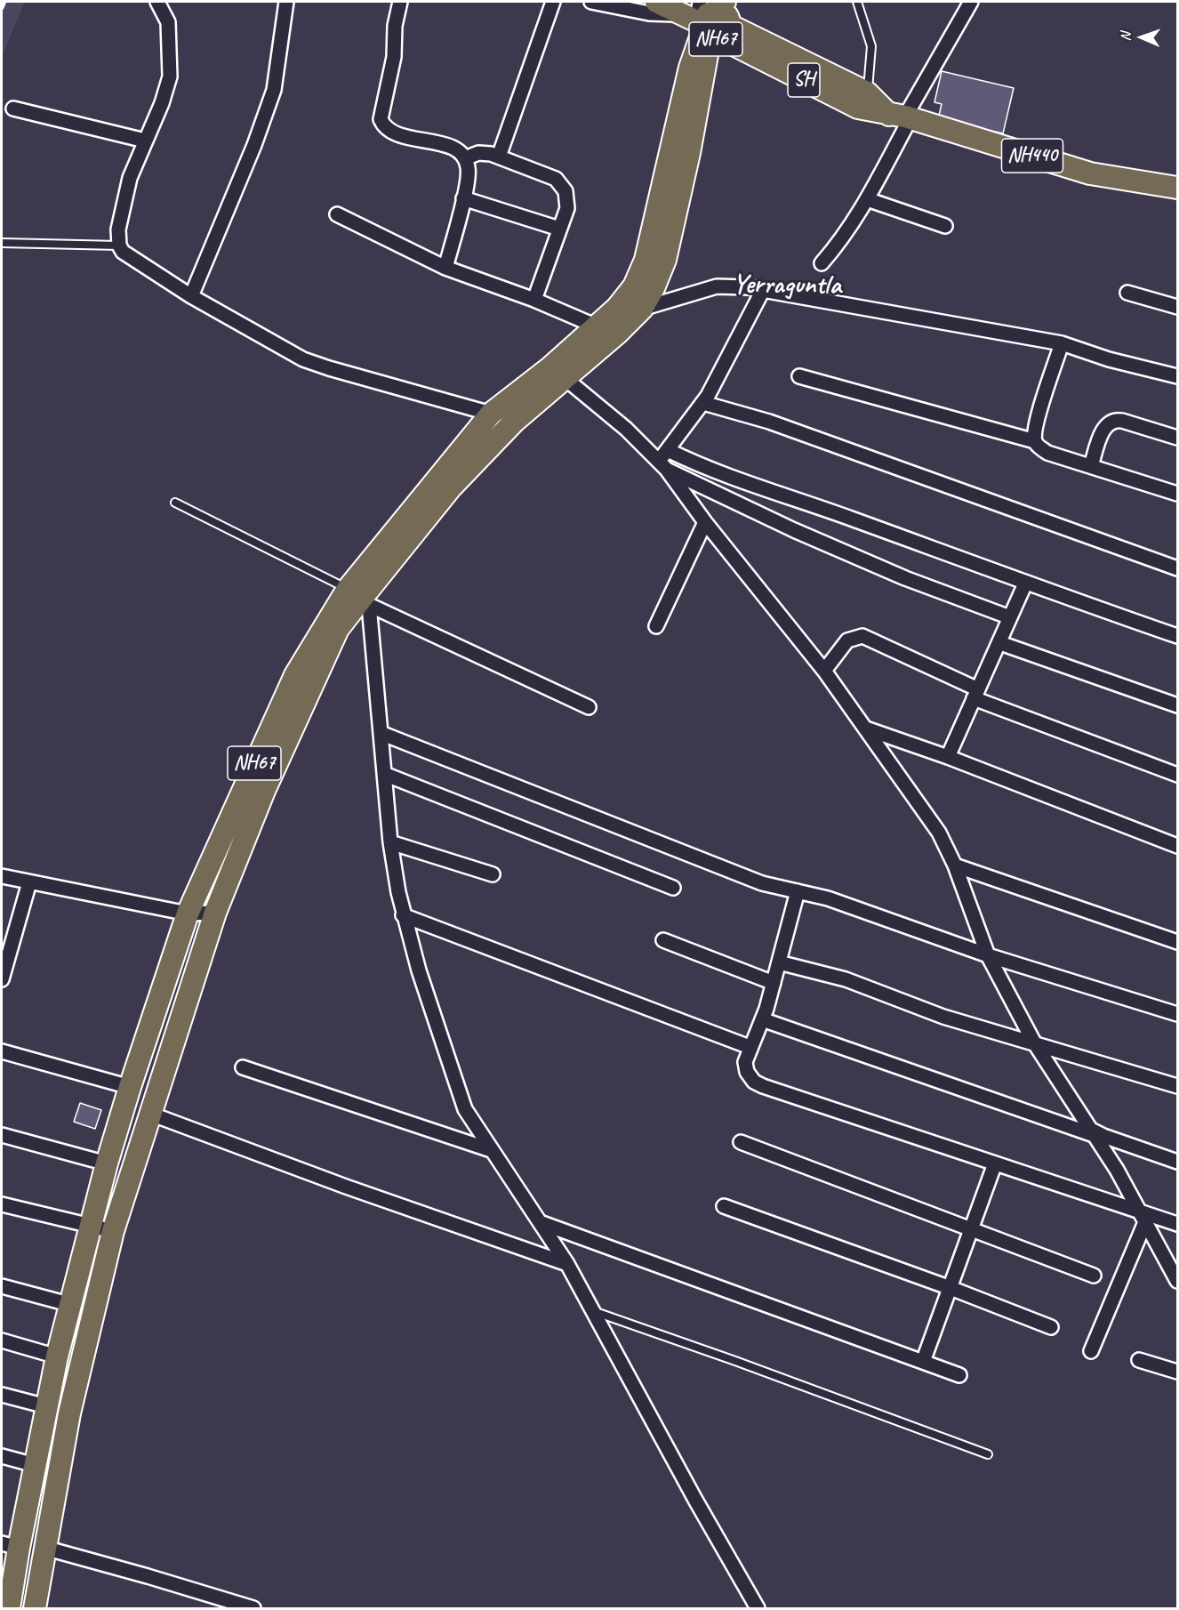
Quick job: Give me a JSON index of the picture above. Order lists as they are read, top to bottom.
{
  "streets": {
    "highway": ["NH67", "SH", "NH440"]
  },
  "crossings": [
    ["NH67", "SH"],
    ["SH", "NH440"]
  ],
  "districts": ["Yerraguntla"],
  "north": "left"
}
